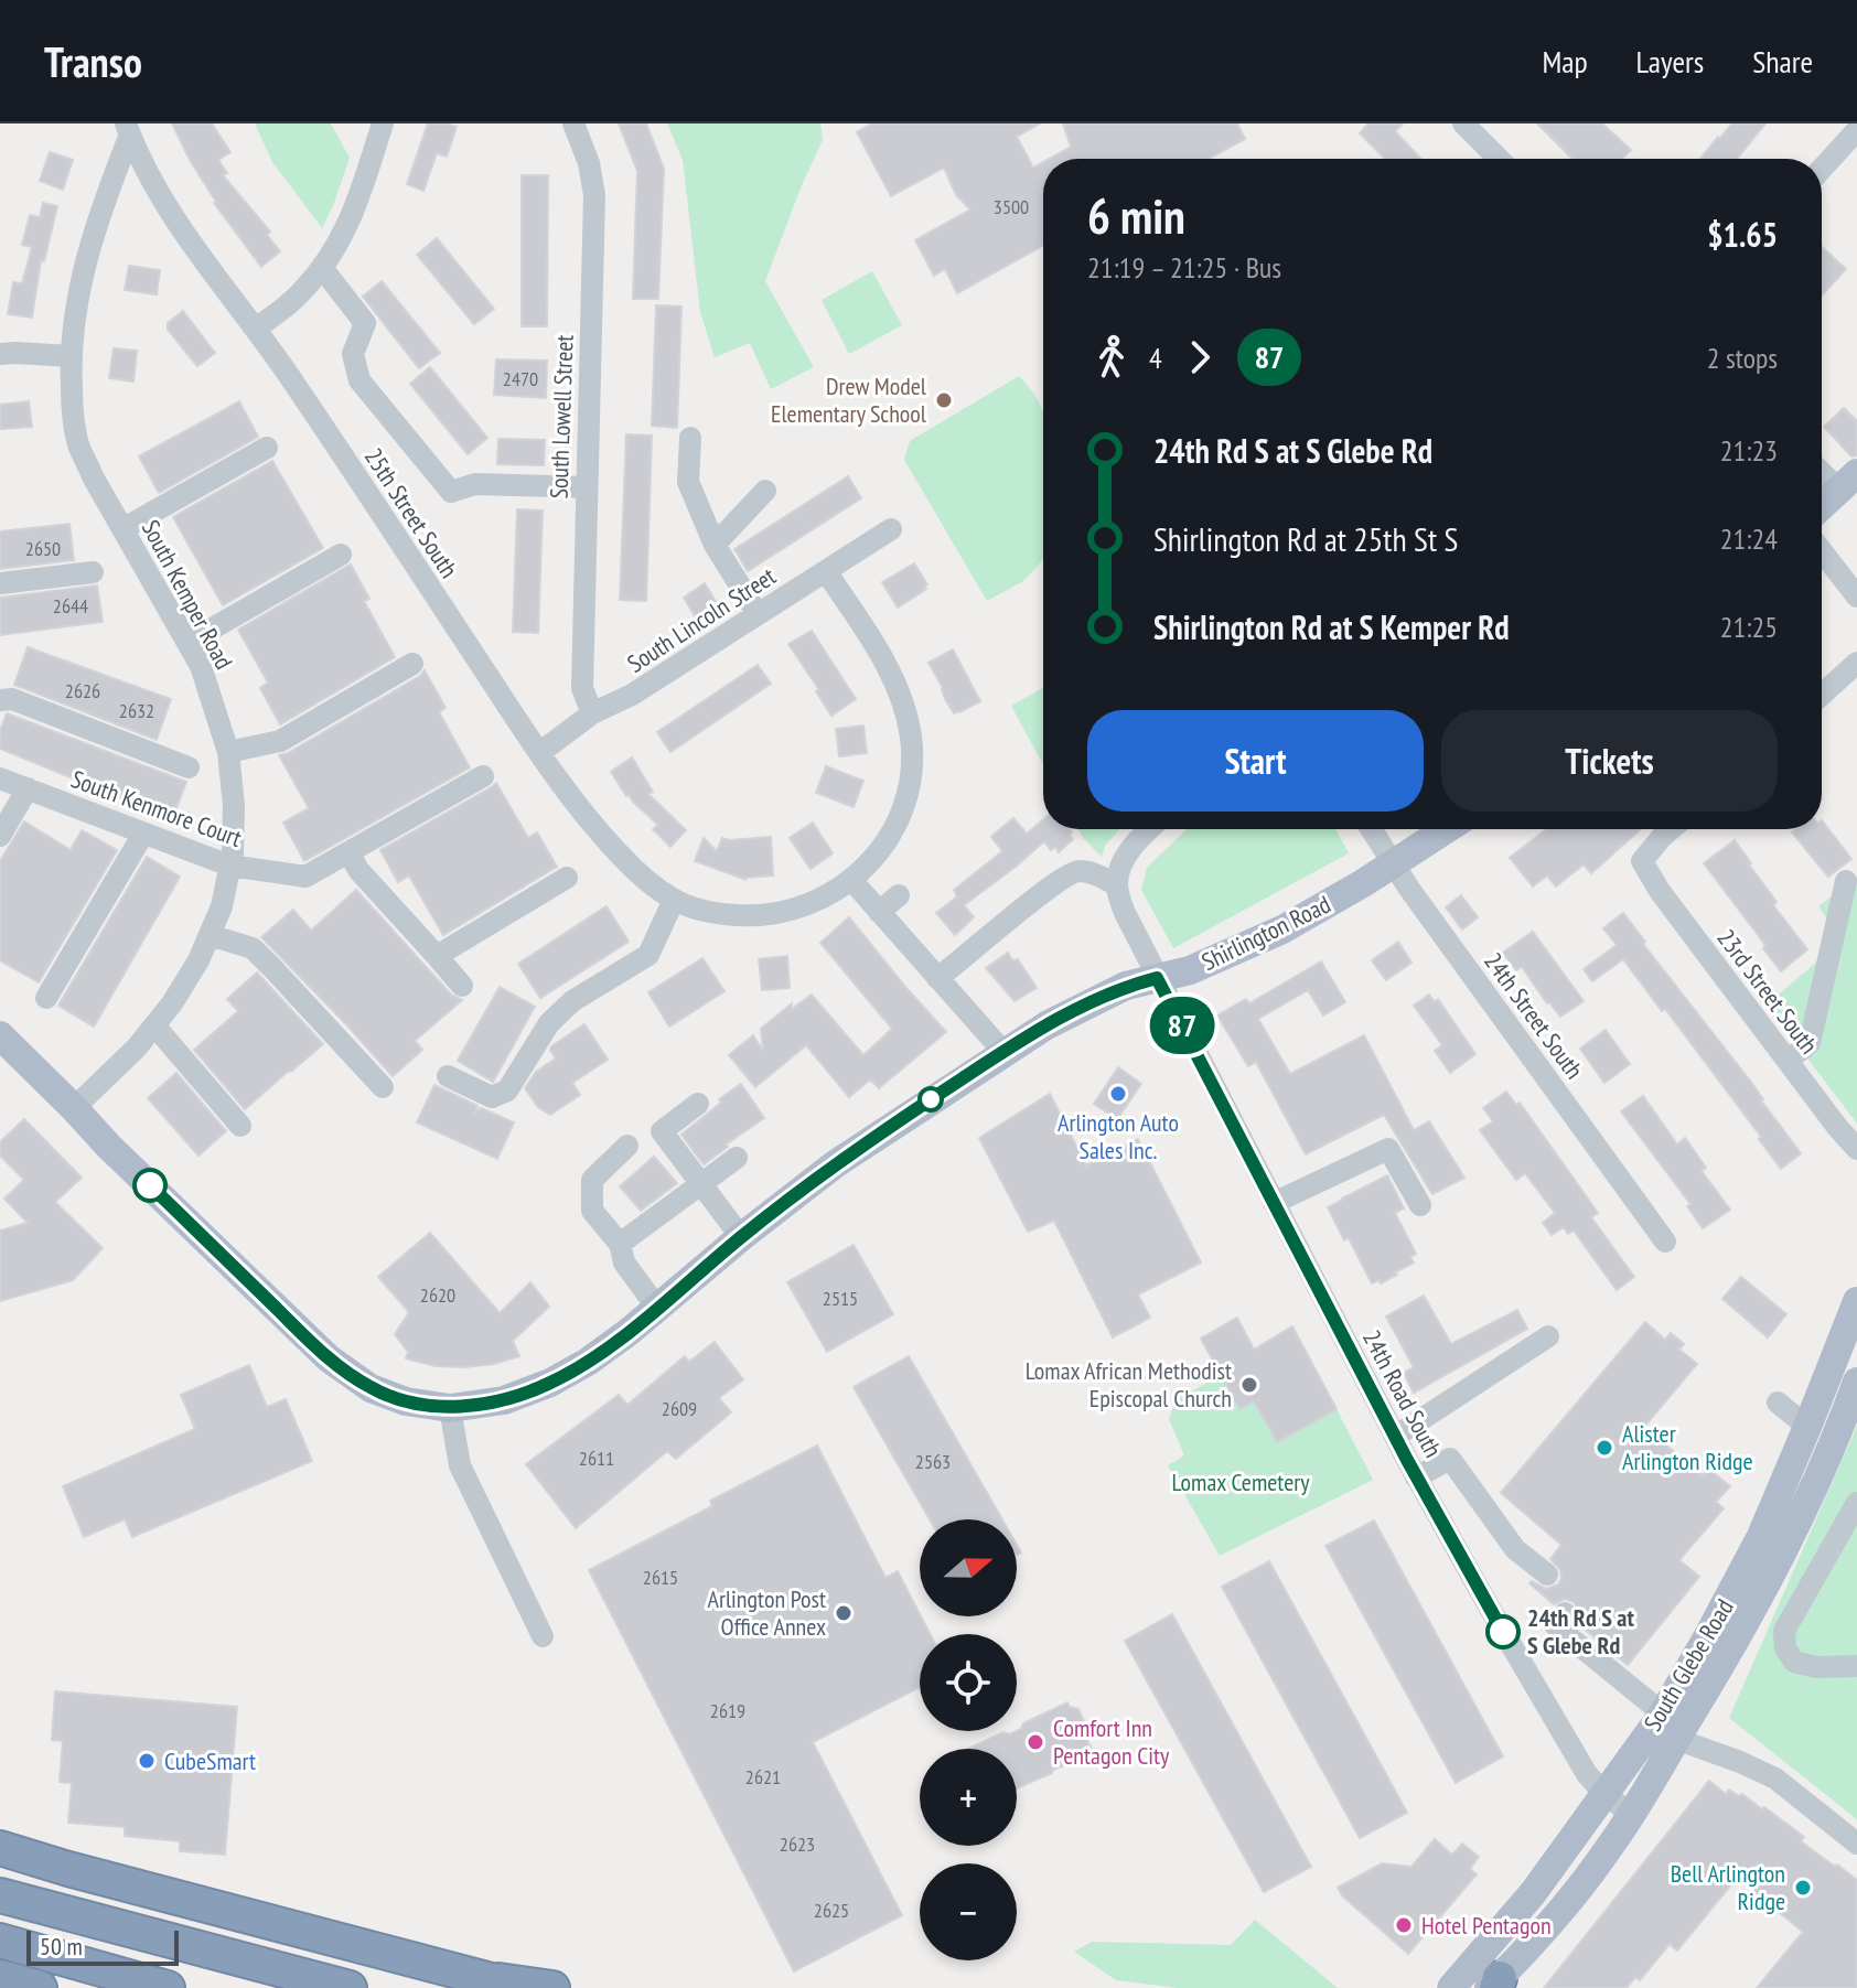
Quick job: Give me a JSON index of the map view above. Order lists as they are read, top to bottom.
{
  "streets": {
    "main road": ["Shirlington Road", "South Glebe Road"],
    "street": [
      "South Lowell Street",
      "25th Street South",
      "South Kemper Road",
      "South Lincoln Street",
      "South Kenmore Court",
      "23rd Street South",
      "24th Street South",
      "24th Road South"
    ]
  },
  "crossings": [
    ["South Lowell Street", "South Lincoln Street"],
    ["25th Street South", "South Kemper Road"],
    ["25th Street South", "South Lincoln Street"],
    ["South Kemper Road", "South Kenmore Court"],
    ["South Kemper Road", "Shirlington Road"],
    ["Shirlington Road", "24th Street South"],
    ["Shirlington Road", "24th Road South"],
    ["24th Road South", "South Glebe Road"]
  ],
  "parks": ["Lomax Cemetery"],
  "places": [
    "Drew Model Elementary School",
    "Arlington Auto Sales Inc.",
    "Lomax African Methodist Episcopal Church",
    "Alister Arlington Ridge",
    "Arlington Post Office Annex",
    "24th Rd S at S Glebe Rd",
    "Comfort Inn Pentagon City",
    "CubeSmart",
    "Bell Arlington Ridge",
    "Hotel Pentagon"
  ],
  "lines": ["bus line 87"],
  "house_numbers": [
    "3500",
    "2470",
    "2650",
    "2644",
    "2626",
    "2632",
    "2620",
    "2515",
    "2609",
    "2611",
    "2563",
    "2615",
    "2619",
    "2621",
    "2623",
    "2625"
  ],
  "scale_bar": "50 m",
  "north": "right",
  "page": {
    "header": "Transo",
    "nav": ["Map", "Layers", "Share"],
    "on_map": "87",
    "heading": ["6 min", "21:19 – 21:25 · Bus", "$1.65"],
    "legs": ["4", "87", "2 stops"],
    "list": [
      {
        "name": "24th Rd S at S Glebe Rd",
        "value": "21:23"
      },
      {
        "name": "Shirlington Rd at 25th St S",
        "value": "21:24"
      },
      {
        "name": "Shirlington Rd at S Kemper Rd",
        "value": "21:25"
      }
    ],
    "buttons": ["Start", "Tickets"],
    "map_buttons": ["+", "−"],
    "scale": "50 m"
  }
}
